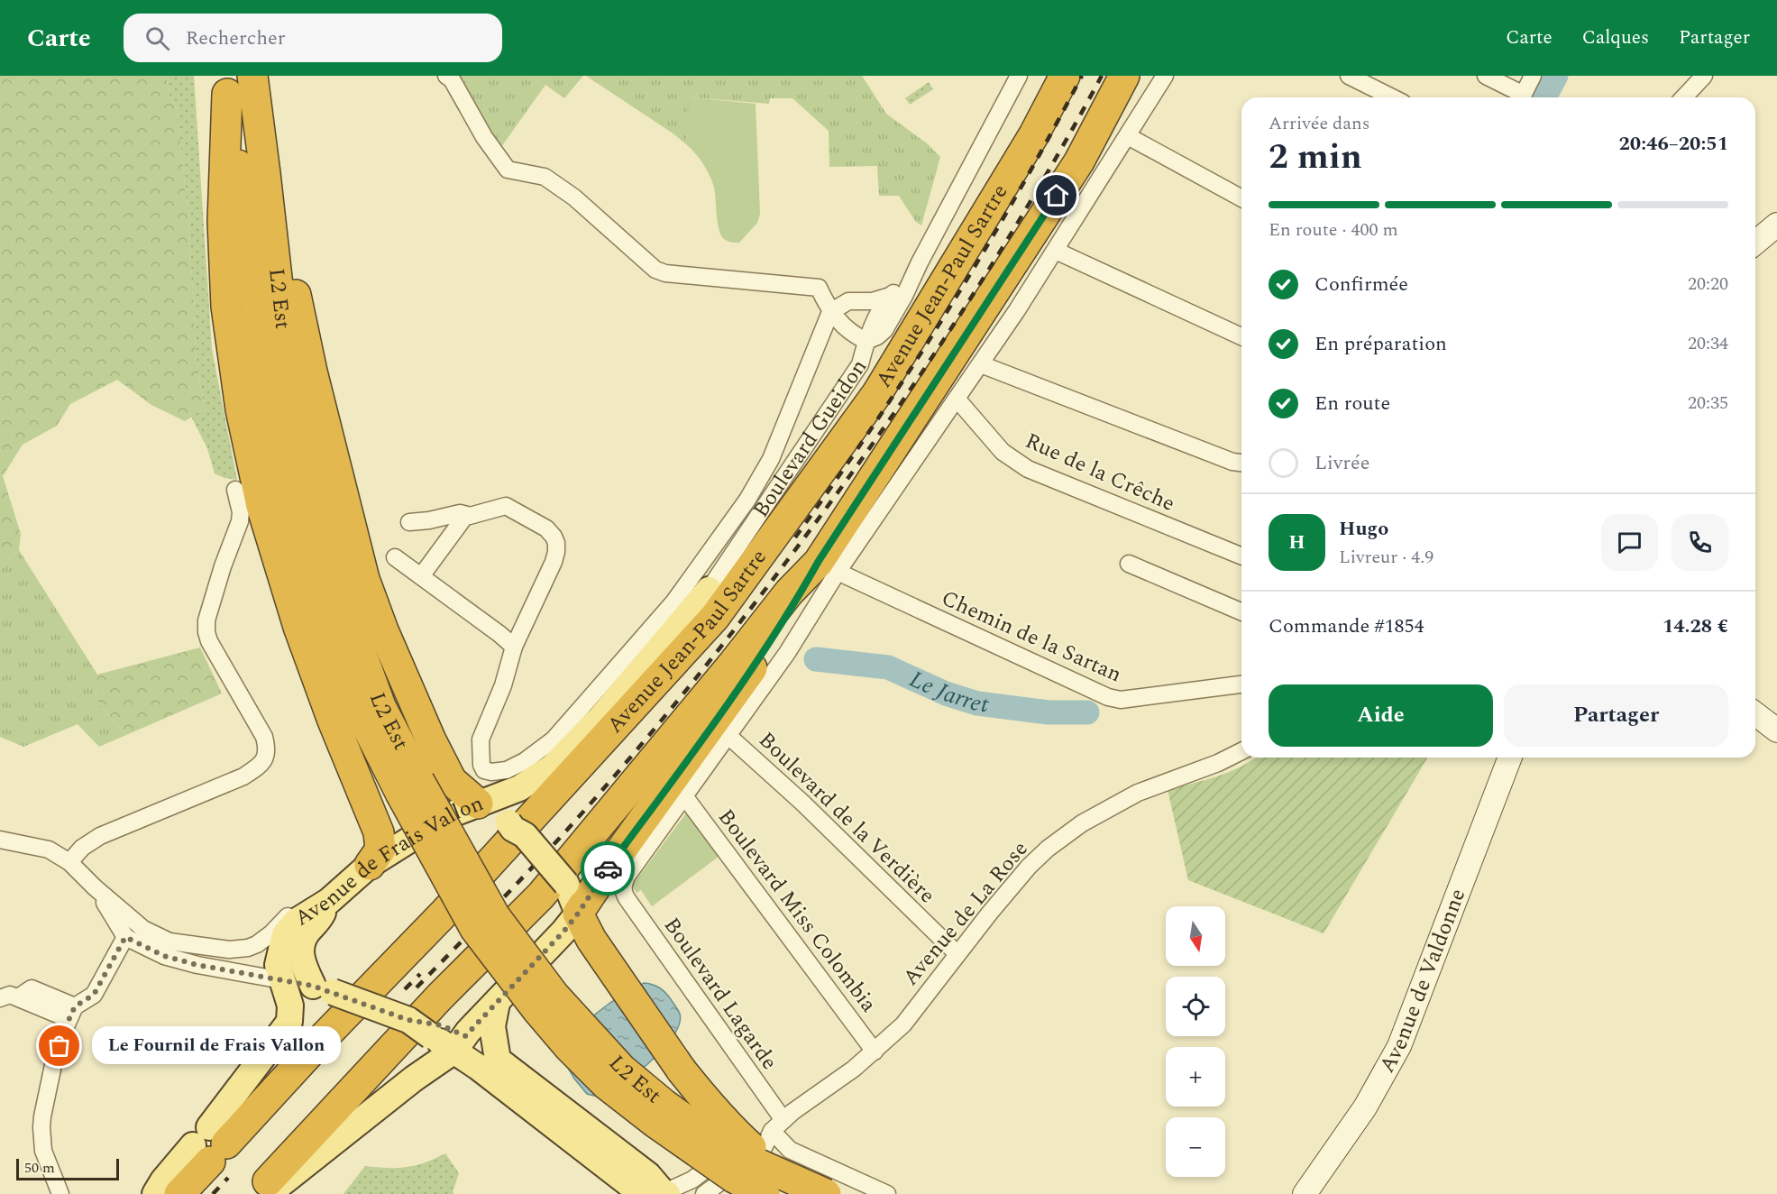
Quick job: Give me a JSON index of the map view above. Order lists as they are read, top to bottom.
{
  "streets": {
    "highway": ["Avenue Jean-Paul Sartre", "L2 Est"],
    "main road": ["Boulevard Gueidon", "Avenue de Frais Vallon"],
    "street": [
      "Rue de la Crêche",
      "Chemin de la Sartan",
      "Boulevard de la Verdière",
      "Boulevard Miss Colombia",
      "Avenue de La Rose",
      "Avenue de Valdonne",
      "Boulevard Lagarde"
    ]
  },
  "crossings": [
    ["Avenue Jean-Paul Sartre", "Chemin de la Sartan"],
    ["Boulevard Gueidon", "Avenue de Frais Vallon"],
    ["Boulevard de la Verdière", "Avenue de La Rose"],
    ["Boulevard Miss Colombia", "Avenue de La Rose"],
    ["Boulevard Miss Colombia", "Boulevard Lagarde"],
    ["Avenue de La Rose", "Boulevard Lagarde"]
  ],
  "water": ["Le Jarret"],
  "places": ["Le Fournil de Frais Vallon"],
  "scale_bar": "50 m",
  "north": "bottom",
  "page": {
    "header": "Carte",
    "search": "Rechercher",
    "nav": ["Carte", "Calques", "Partager"],
    "heading": ["2 min", "Arrivée dans", "20:46–20:51"],
    "panel": [
      "Hugo",
      "Livreur · 4.9",
      "Commande #1854",
      "14.28 €"
    ],
    "bar": "En route · 400 m",
    "list": [
      ["Confirmée", "20:20"],
      ["En préparation", "20:34"],
      ["En route", "20:35"],
      "Livrée"
    ],
    "round": "H",
    "buttons": ["Aide", "Partager"],
    "map_buttons": ["+", "−"],
    "bubble": "Le Fournil de Frais Vallon",
    "scale": "50 m"
  }
}
